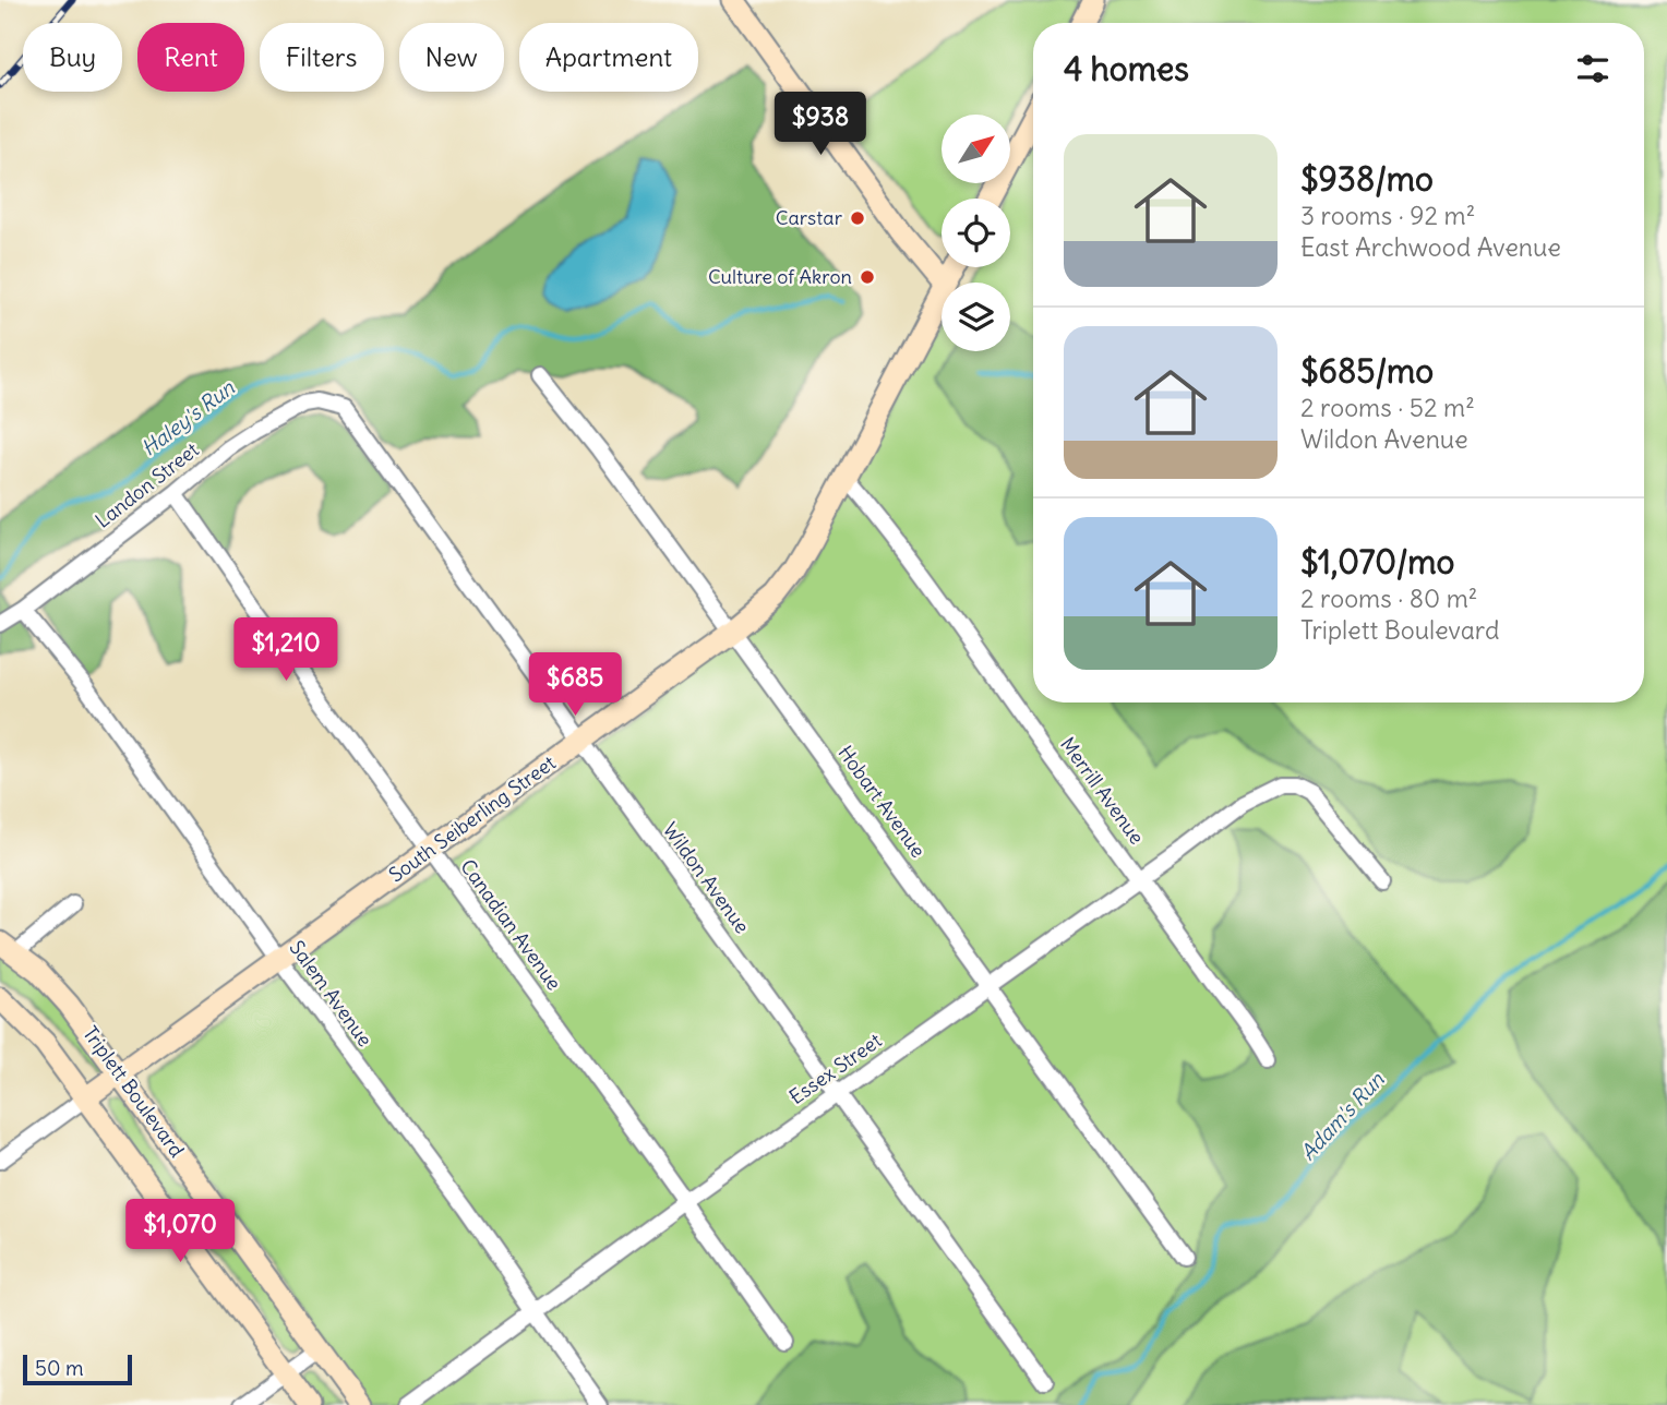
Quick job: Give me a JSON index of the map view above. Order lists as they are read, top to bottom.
{
  "streets": {
    "main road": ["South Seiberling Street", "Triplett Boulevard"],
    "street": [
      "Landon Street",
      "Merrill Avenue",
      "Hobart Avenue",
      "Wildon Avenue",
      "Canadian Avenue",
      "Salem Avenue",
      "Essex Street"
    ]
  },
  "crossings": [
    ["Landon Street", "Wildon Avenue"],
    ["Landon Street", "Canadian Avenue"],
    ["Landon Street", "Salem Avenue"],
    ["Merrill Avenue", "South Seiberling Street"],
    ["Merrill Avenue", "Essex Street"],
    ["Hobart Avenue", "South Seiberling Street"],
    ["Hobart Avenue", "Essex Street"],
    ["South Seiberling Street", "Wildon Avenue"],
    ["South Seiberling Street", "Canadian Avenue"],
    ["South Seiberling Street", "Salem Avenue"],
    ["South Seiberling Street", "Triplett Boulevard"],
    ["Wildon Avenue", "Essex Street"],
    ["Canadian Avenue", "Essex Street"],
    ["Salem Avenue", "Essex Street"]
  ],
  "water": ["Haley's Run", "Adam's Run"],
  "places": ["Carstar", "Culture of Akron"],
  "scale_bar": "50 m",
  "north": "top right",
  "page": {
    "chip": [
      "Buy",
      "Rent",
      "Filters",
      "New",
      "Apartment"
    ],
    "heading": "4 homes",
    "price": [
      "$938",
      "$1,210",
      "$685",
      "$1,070"
    ],
    "list": [
      {
        "name": "$938/mo",
        "note": "3 rooms · 92 m² · East Archwood Avenue"
      },
      {
        "name": "$685/mo",
        "note": "2 rooms · 52 m² · Wildon Avenue"
      },
      {
        "name": "$1,070/mo",
        "note": "2 rooms · 80 m² · Triplett Boulevard"
      }
    ],
    "scale": "50 m"
  }
}
